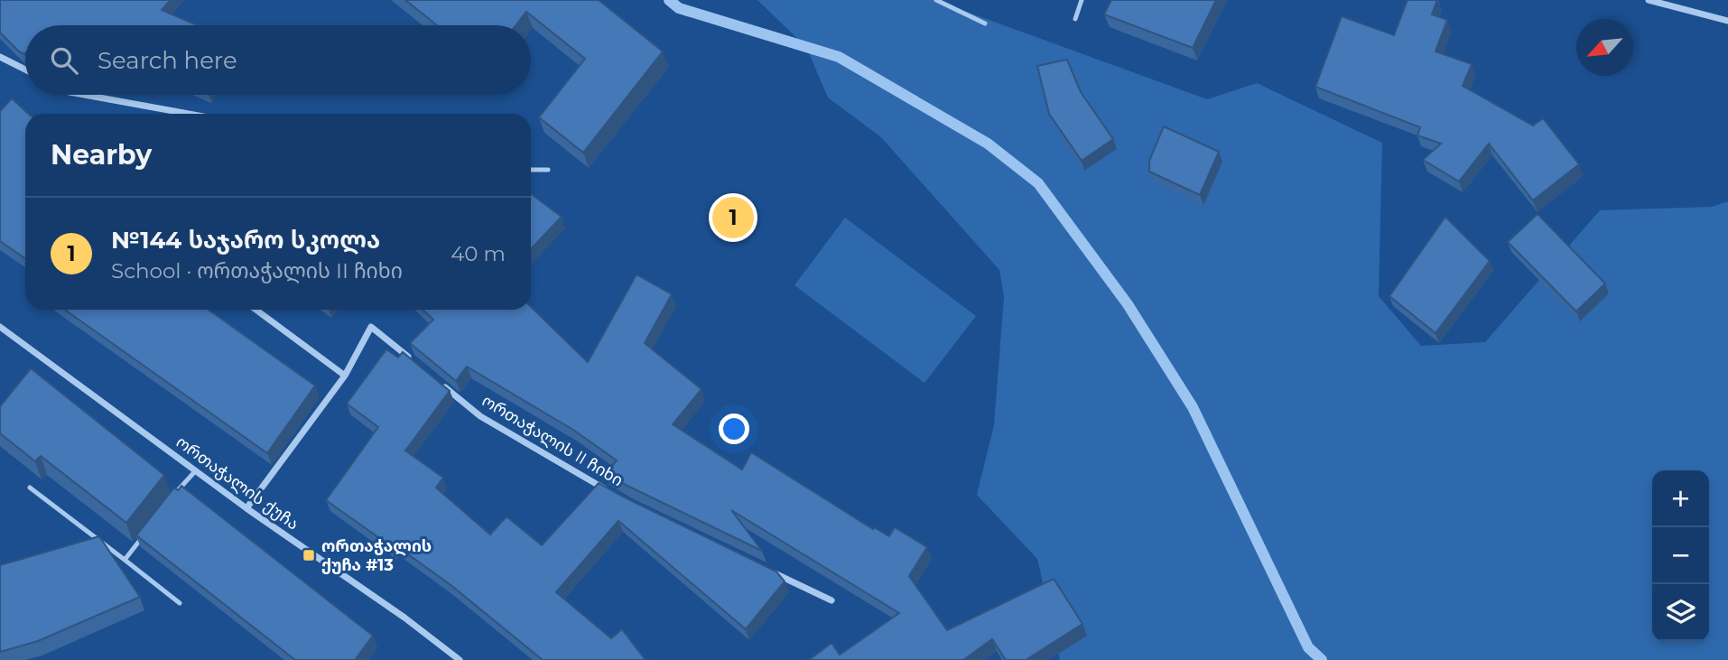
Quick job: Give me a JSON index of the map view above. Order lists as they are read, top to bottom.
{
  "streets": {
    "street": ["ორთაჭალის II ჩიხი", "ორთაჭალის ქუჩა"]
  },
  "places": {
    "transit": ["ორთაჭალის ქუჩა #13"]
  },
  "north": "bottom left",
  "page": {
    "search": "Search here",
    "heading": "Nearby",
    "pins": "1",
    "list": [
      {
        "mark": "1",
        "name": "№144 საჯარო სკოლა",
        "note": "School · ორთაჭალის II ჩიხი",
        "value": "40 m"
      }
    ],
    "map_buttons": ["+", "−"]
  }
}
